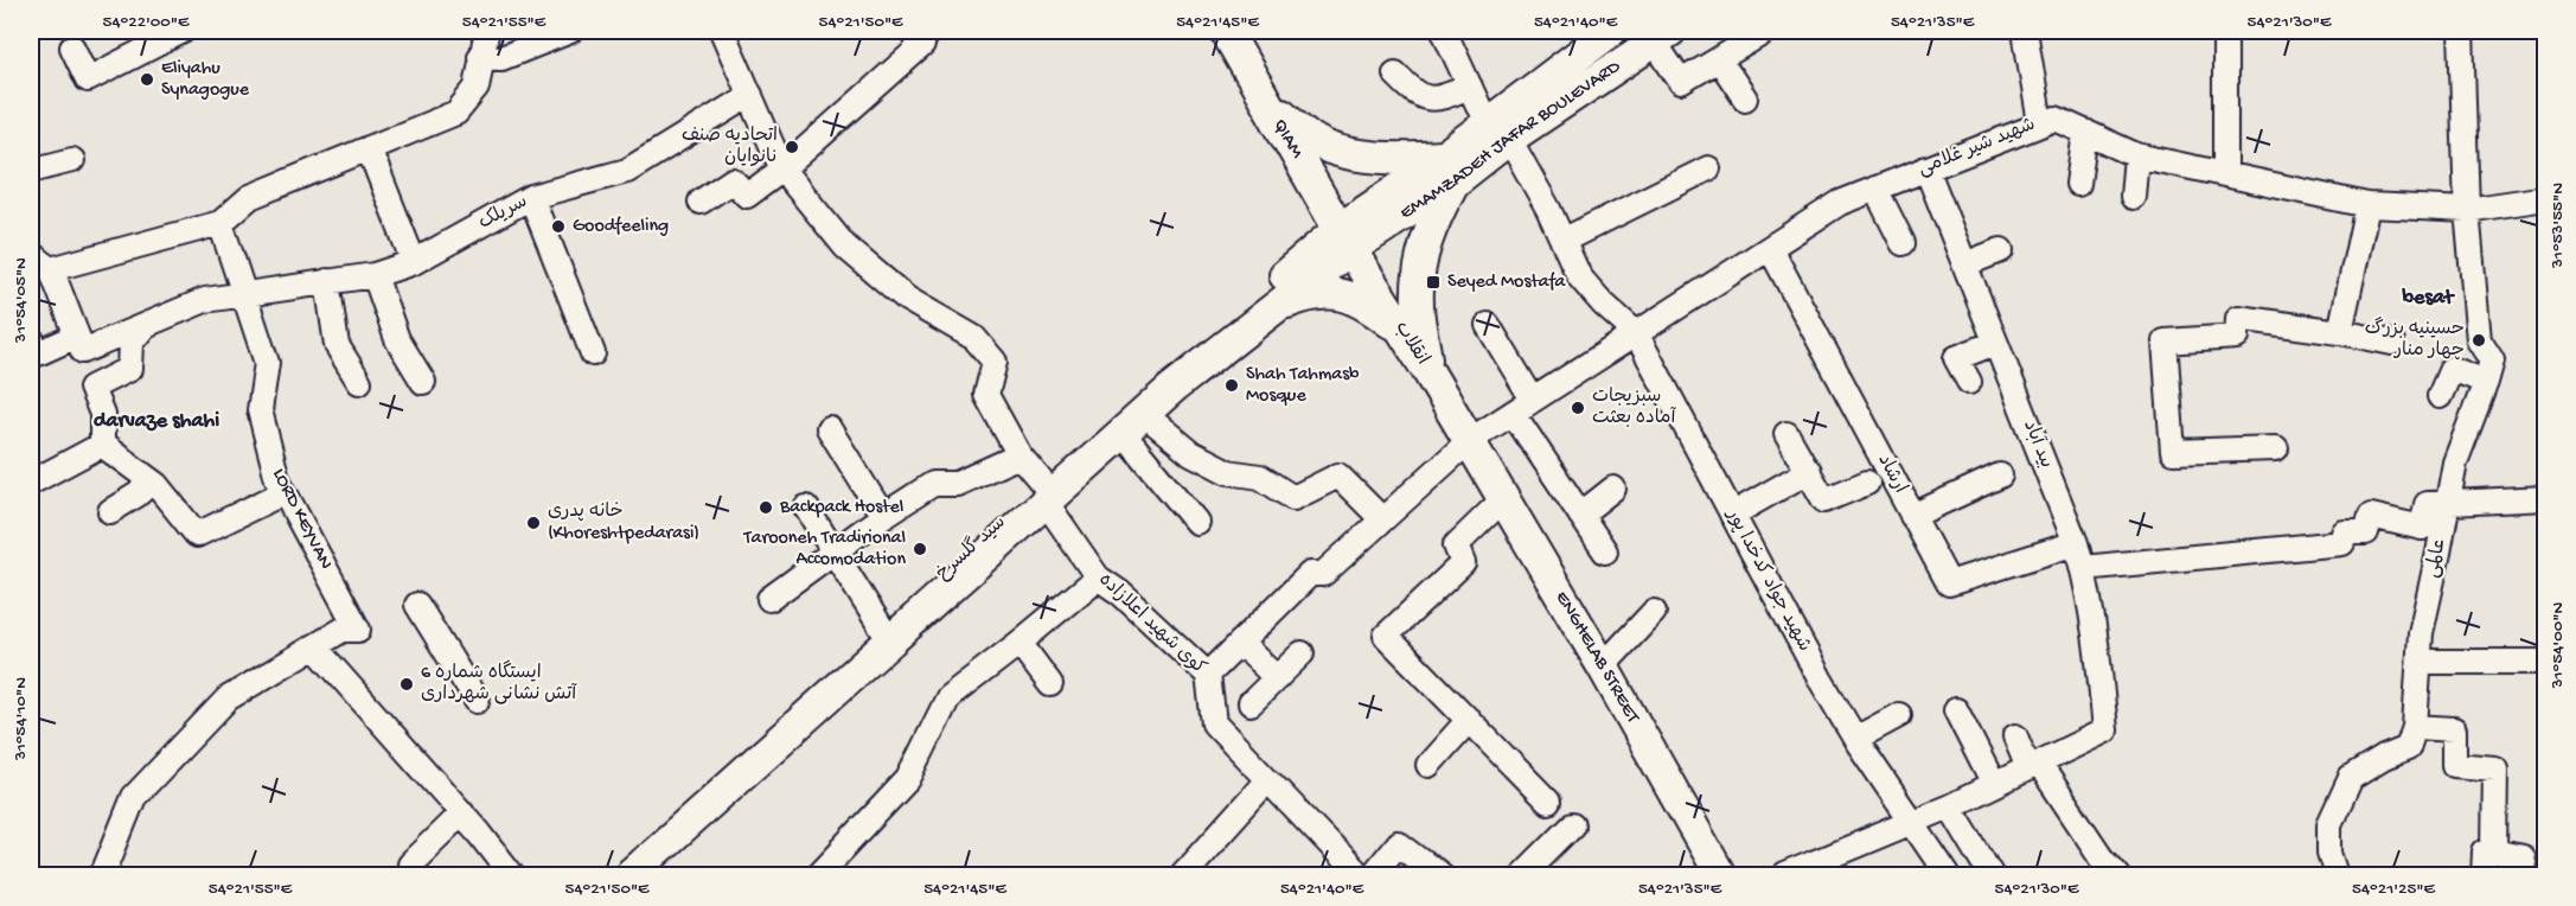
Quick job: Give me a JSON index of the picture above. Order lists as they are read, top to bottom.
{
  "streets": {
    "main road": [
      "QIAM",
      "EMAMZADEH JAFAR BOULEVARD",
      "انقلاب",
      "سید گلسرخ",
      "ENGHELAB STREET"
    ],
    "street": [
      "شهید شیر غلامی",
      "سریلک",
      "بید آباد",
      "ارشاد",
      "LORD KEYVAN",
      "عالمی",
      "شهید جواد کدخدا پور",
      "کوی شهید اعلازاده"
    ]
  },
  "crossings": [
    ["QIAM", "EMAMZADEH JAFAR BOULEVARD"],
    ["QIAM", "انقلاب"],
    ["QIAM", "سید گلسرخ"],
    ["EMAMZADEH JAFAR BOULEVARD", "انقلاب"],
    ["EMAMZADEH JAFAR BOULEVARD", "سید گلسرخ"],
    ["شهید شیر غلامی", "انقلاب"],
    ["شهید شیر غلامی", "بید آباد"],
    ["شهید شیر غلامی", "ارشاد"],
    ["شهید شیر غلامی", "عالمی"],
    ["شهید شیر غلامی", "شهید جواد کدخدا پور"],
    ["شهید شیر غلامی", "کوی شهید اعلازاده"],
    ["شهید شیر غلامی", "ENGHELAB STREET"],
    ["سریلک", "LORD KEYVAN"],
    ["انقلاب", "سید گلسرخ"],
    ["انقلاب", "ENGHELAB STREET"],
    ["بید آباد", "ارشاد"],
    ["سید گلسرخ", "کوی شهید اعلازاده"]
  ],
  "districts": ["besat", "darvaze shahi"],
  "places": {
    "other": [
      "Eliyahu Synagogue",
      "اتحادیه صنف نانوایان",
      "Goodfeeling",
      "حسینیه بزرگ چهار منار",
      "Shah Tahmasb Mosque",
      "سبزیجات آماده بعثت",
      "Backpack Hostel",
      "خانه پدری (Khoreshtpedarasi)",
      "Tarooneh Tradirional Accomodation",
      "ایستگاه شماره 6 آتش نشانی شهرداری"
    ],
    "transit": ["Seyed Mostafa"]
  },
  "coordinates": [
    "54°22'00\"E",
    "54°21'55\"E",
    "54°21'50\"E",
    "54°21'45\"E",
    "54°21'40\"E",
    "54°21'35\"E",
    "54°21'30\"E",
    "31°53'55\"N",
    "31°54'05\"N",
    "31°54'00\"N",
    "31°54'10\"N",
    "54°21'25\"E"
  ]
}
